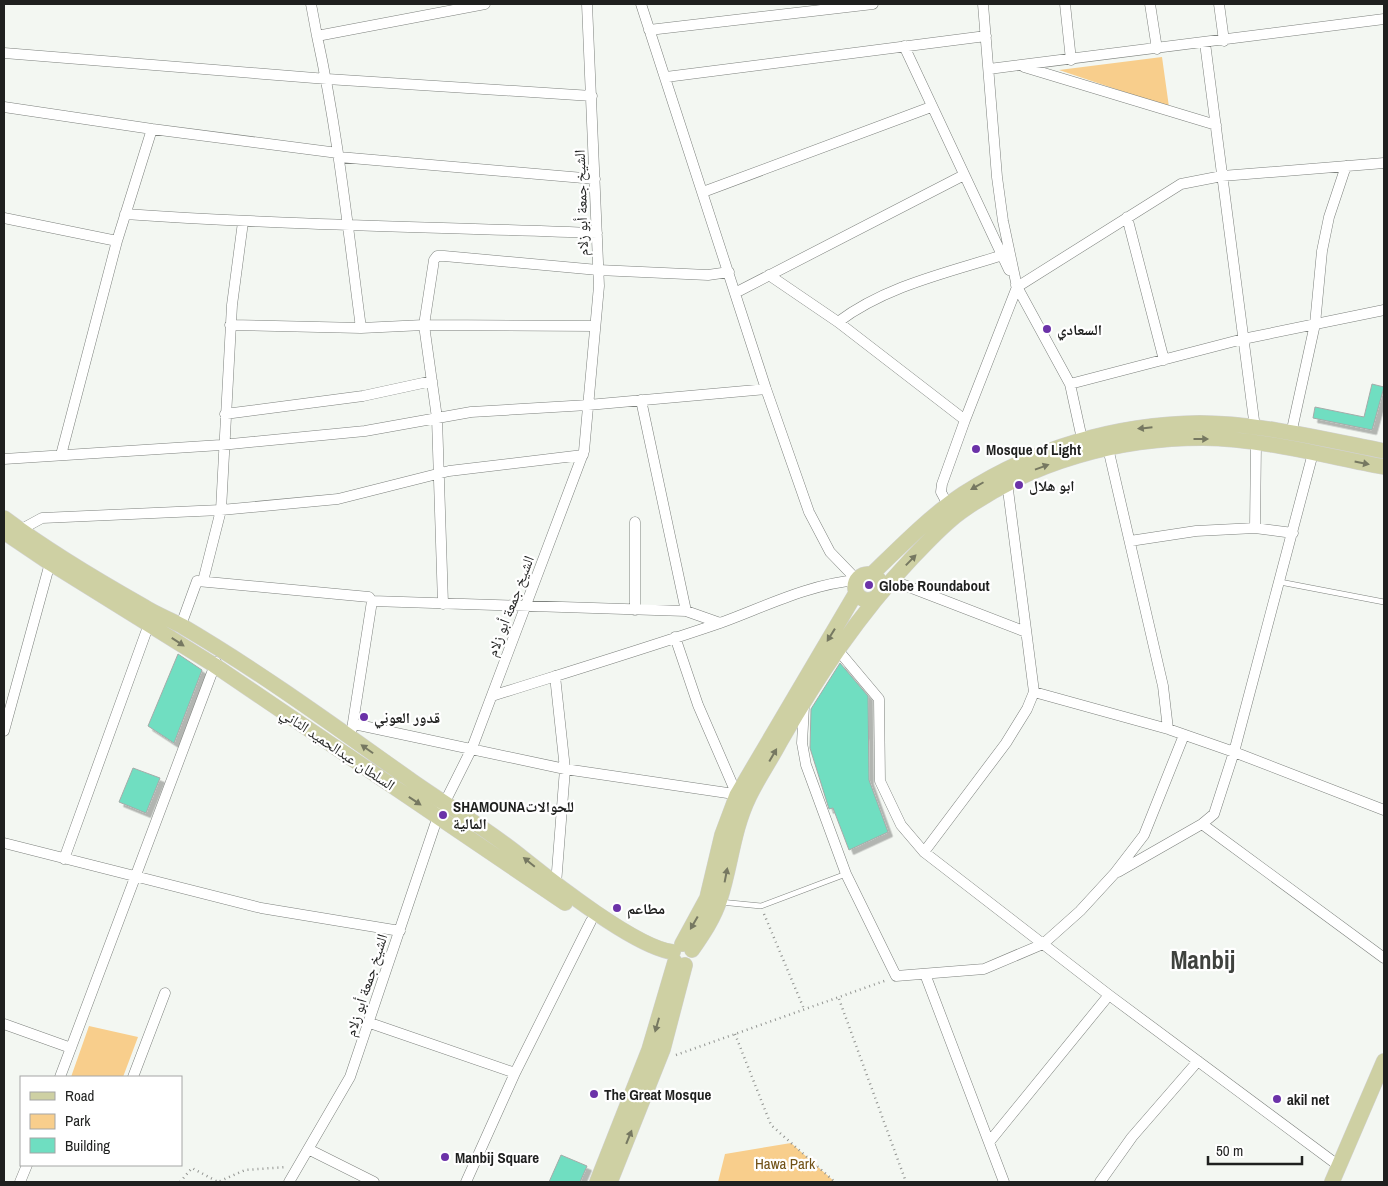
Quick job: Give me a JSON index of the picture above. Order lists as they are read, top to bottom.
{
  "streets": {
    "main road": ["السلطان عبدالحميد الثاني"],
    "street": ["الشيخ جمعة أبو زلام"]
  },
  "crossings": [
    ["الشيخ جمعة أبو زلام", "السلطان عبدالحميد الثاني"]
  ],
  "districts": ["Manbij"],
  "parks": ["Hawa Park"],
  "places": [
    "السعادي",
    "Mosque of Light",
    "ابو هلال",
    "Globe Roundabout",
    "قدور العوني",
    "SHAMOUNAللحوالات المالية",
    "مطاعم",
    "The Great Mosque",
    "akil net",
    "Manbij Square"
  ],
  "legend": ["Road", "Park", "Building"],
  "scale_bar": "50 m"
}
